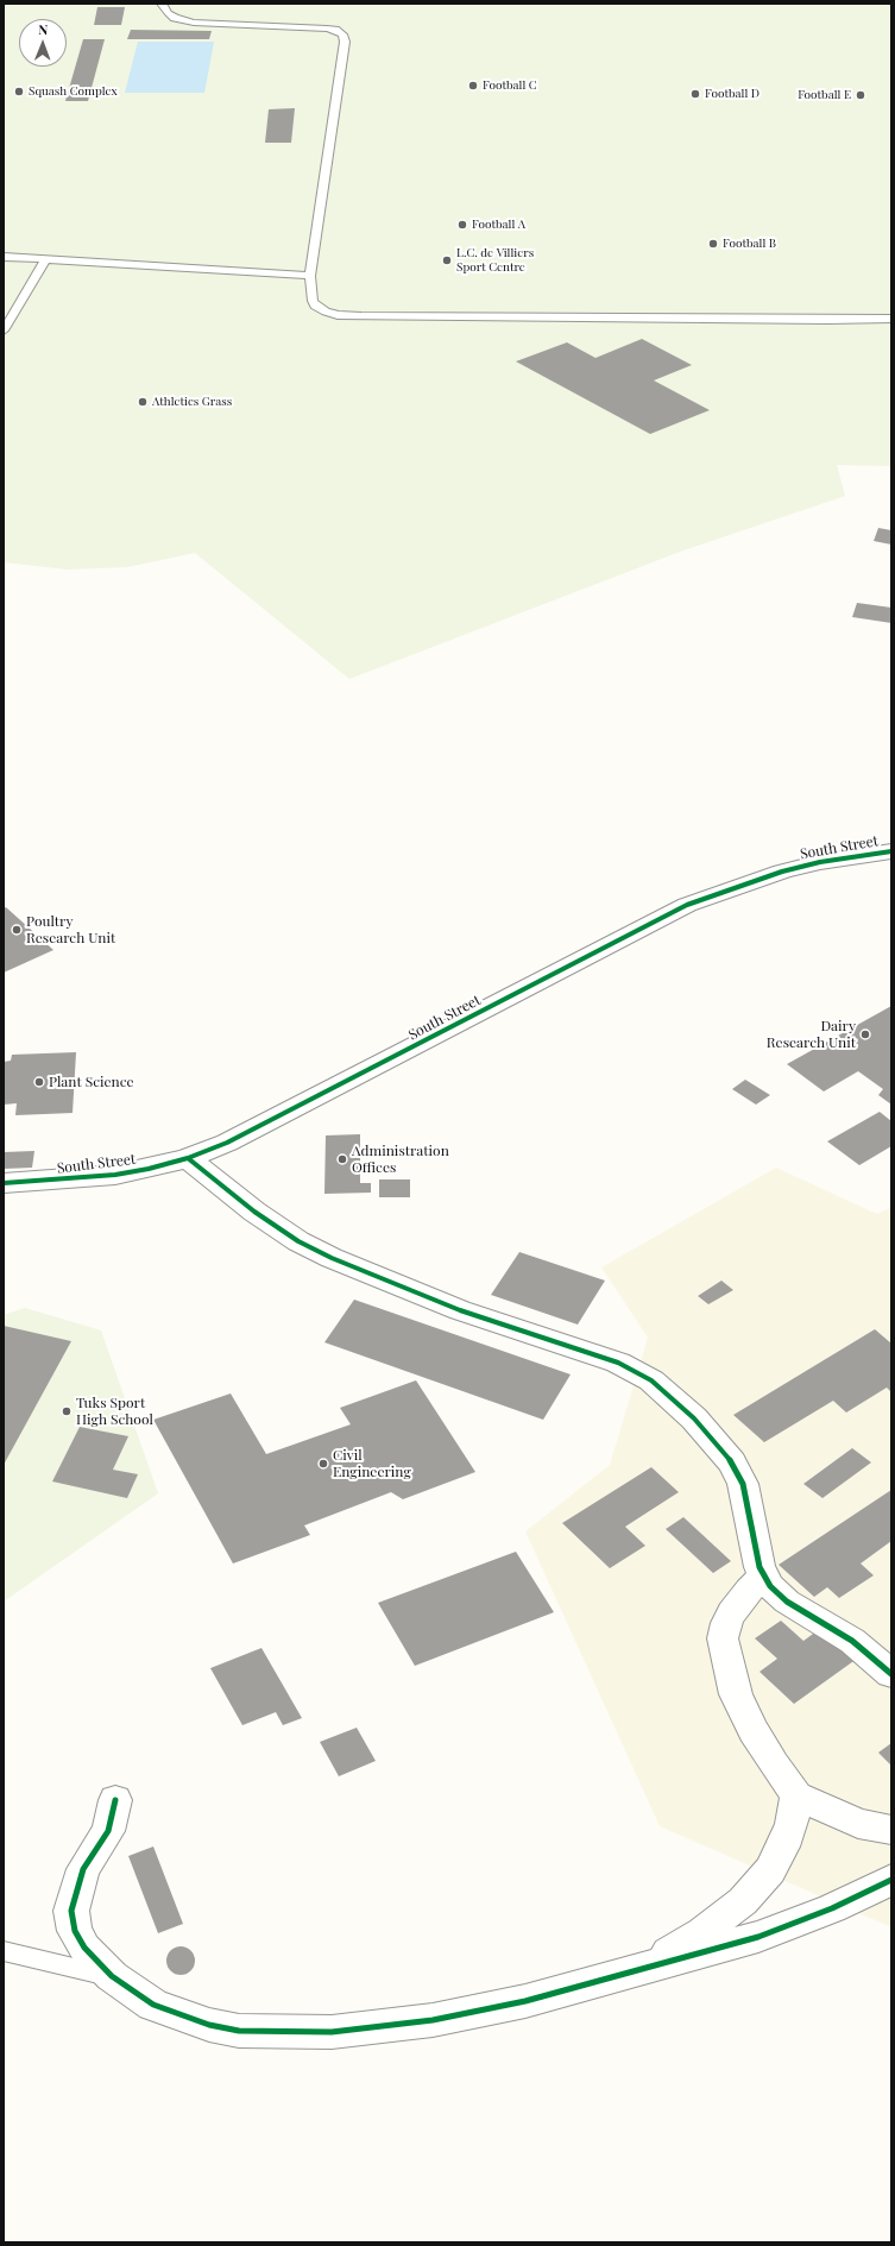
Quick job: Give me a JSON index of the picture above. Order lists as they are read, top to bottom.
{
  "streets": {
    "street": ["South Street"]
  },
  "places": [
    "Football C",
    "Squash Complex",
    "Football D",
    "Football E",
    "Football A",
    "Football B",
    "L.C. de Villiers Sport Centre",
    "Athletics Grass",
    "Poultry Research Unit",
    "Dairy Research Unit",
    "Plant Science",
    "Administration Offices",
    "Tuks Sport High School",
    "Civil Engineering"
  ],
  "north": "top"
}
